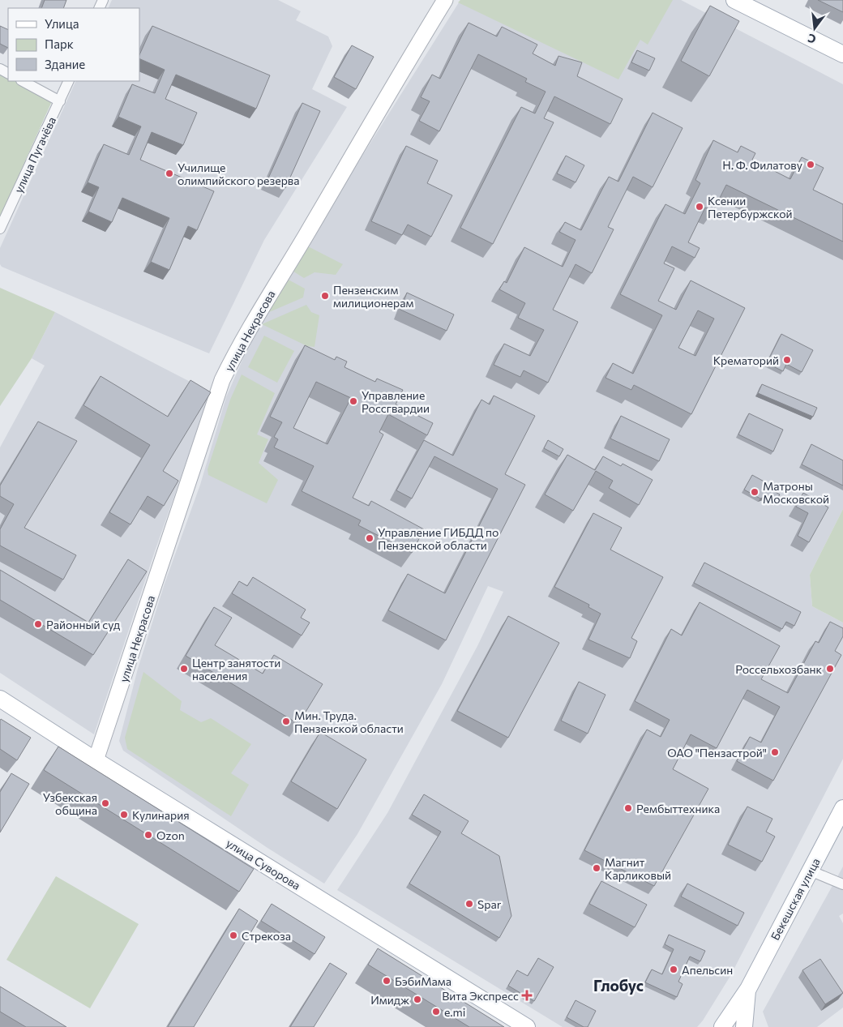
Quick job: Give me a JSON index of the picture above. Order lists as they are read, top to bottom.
{
  "streets": {
    "main road": ["улица Некрасова", "улица Суворова", "Бекешская улица"],
    "street": ["улица Пугачёва"]
  },
  "crossings": [
    ["улица Некрасова", "улица Суворова"]
  ],
  "districts": ["Глобус"],
  "places": {
    "other": [
      "Н. Ф. Филатову",
      "Училище олимпийского резерва",
      "Ксении Петербуржской",
      "Пензенским милиционерам",
      "Крематорий",
      "Управление Россгвардии",
      "Матроны Московской",
      "Управление ГИБДД по Пензенской области",
      "Районный суд",
      "Центр занятости населения",
      "Россельхозбанк",
      "Мин. Труда. Пензенской области",
      "ОАО \"Пензастрой\"",
      "Узбекская община",
      "Рембыттехника",
      "Кулинария",
      "Ozon",
      "Магнит Карликовый",
      "Spar",
      "Стрекоза",
      "Апельсин",
      "БэбиМама",
      "Имидж",
      "e.mi"
    ],
    "health": ["Вита Экспресс"]
  },
  "legend": ["Улица", "Парк", "Здание"],
  "north": "bottom"
}
